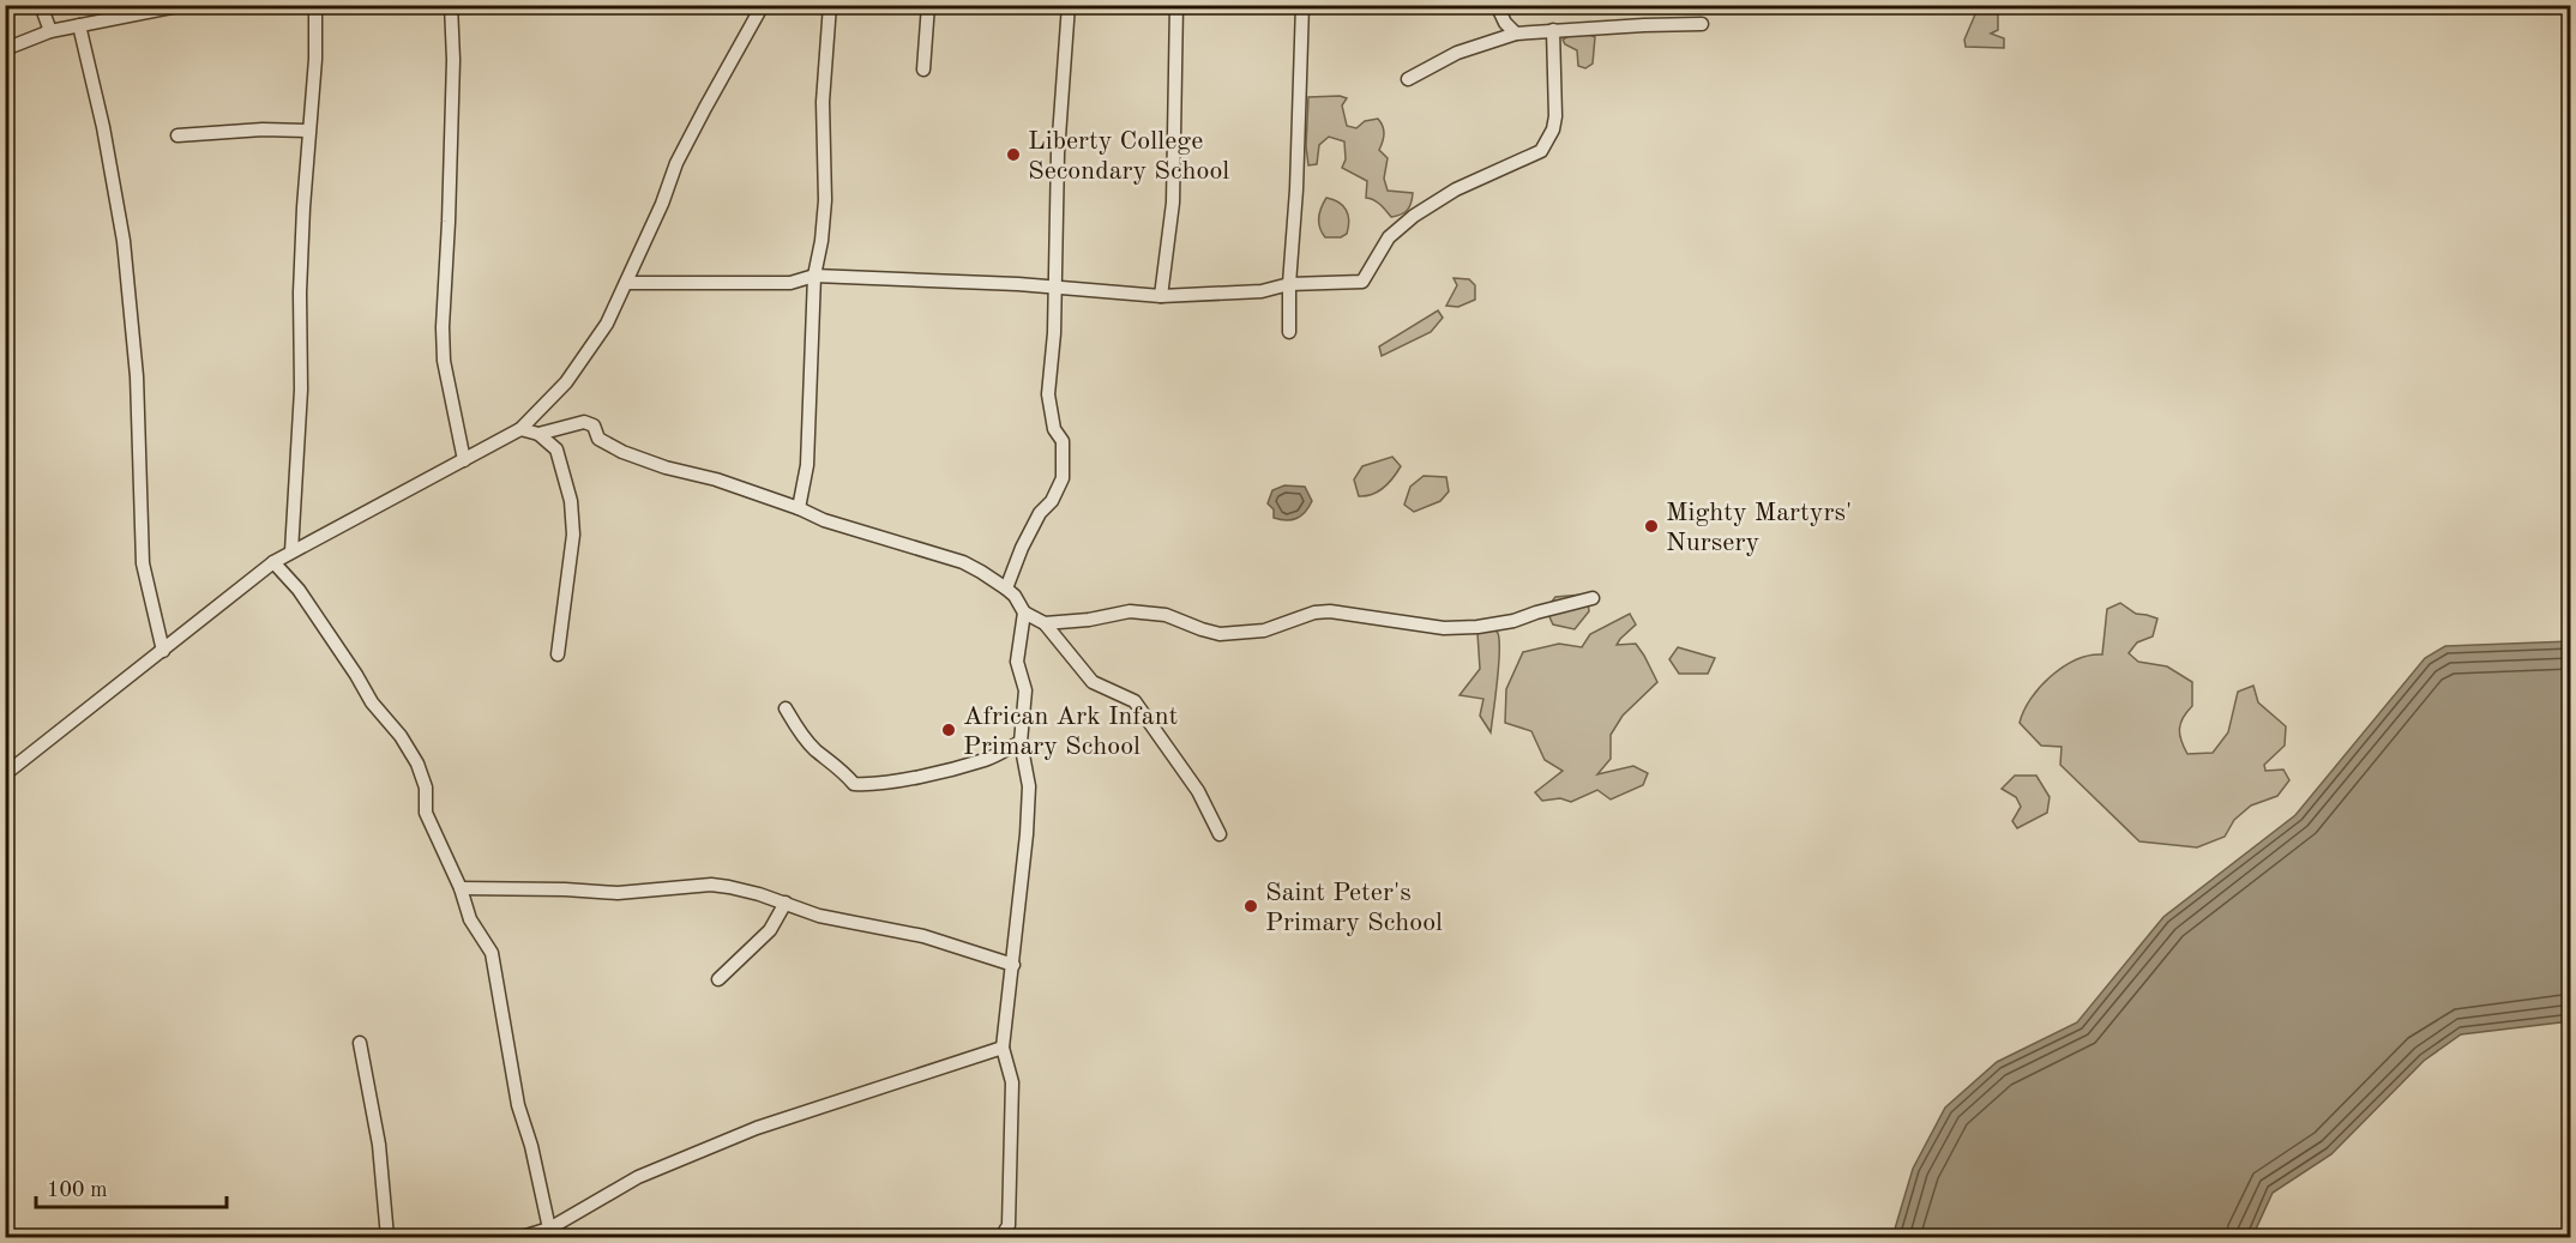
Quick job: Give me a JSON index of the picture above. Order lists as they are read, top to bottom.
{
  "places": [
    "Liberty College Secondary School",
    "Mighty Martyrs' Nursery",
    "African Ark Infant Primary School",
    "Saint Peter's Primary School"
  ],
  "scale_bar": "100 m"
}
